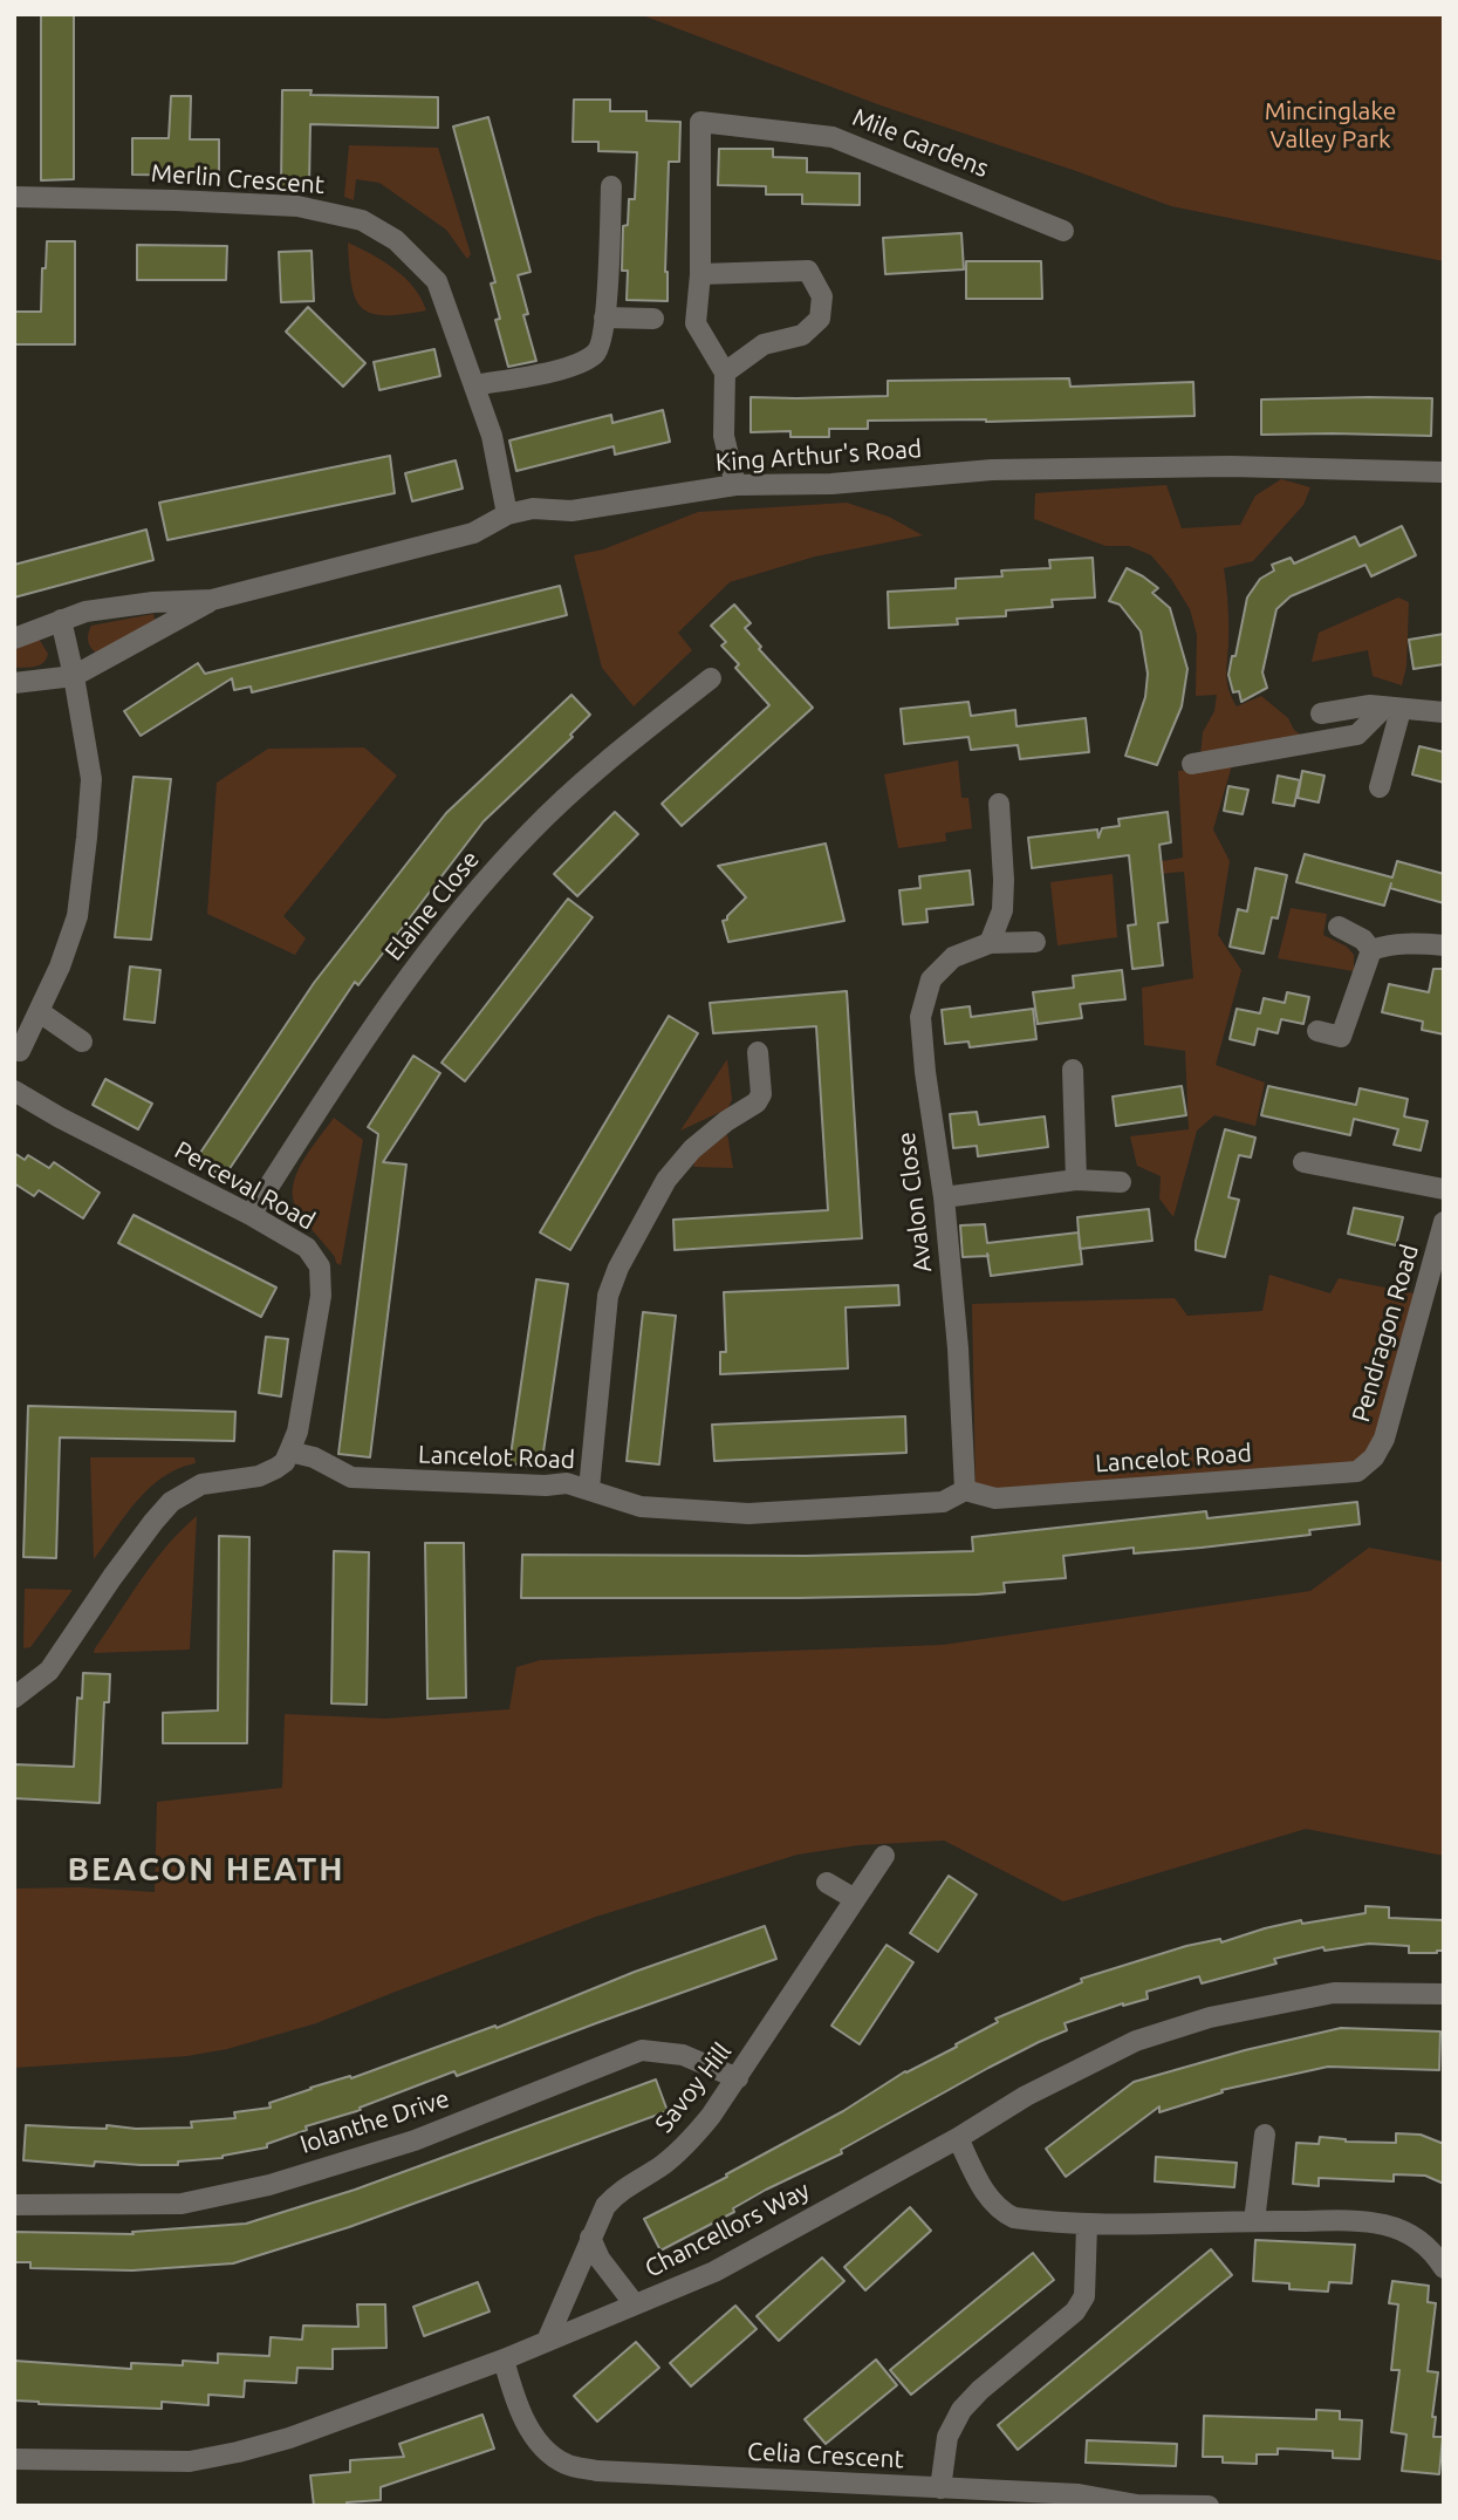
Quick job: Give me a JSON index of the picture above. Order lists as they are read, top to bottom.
{
  "streets": {
    "street": [
      "Mile Gardens",
      "Merlin Crescent",
      "King Arthur's Road",
      "Elaine Close",
      "Perceval Road",
      "Avalon Close",
      "Pendragon Road",
      "Lancelot Road",
      "Savoy Hill",
      "Iolanthe Drive",
      "Chancellors Way",
      "Celia Crescent"
    ]
  },
  "crossings": [
    ["Merlin Crescent", "King Arthur's Road"],
    ["Elaine Close", "Perceval Road"],
    ["Perceval Road", "Lancelot Road"],
    ["Avalon Close", "Lancelot Road"],
    ["Pendragon Road", "Lancelot Road"],
    ["Savoy Hill", "Iolanthe Drive"],
    ["Savoy Hill", "Chancellors Way"],
    ["Chancellors Way", "Celia Crescent"]
  ],
  "districts": ["BEACON HEATH"],
  "parks": ["Mincinglake Valley Park"]
}
